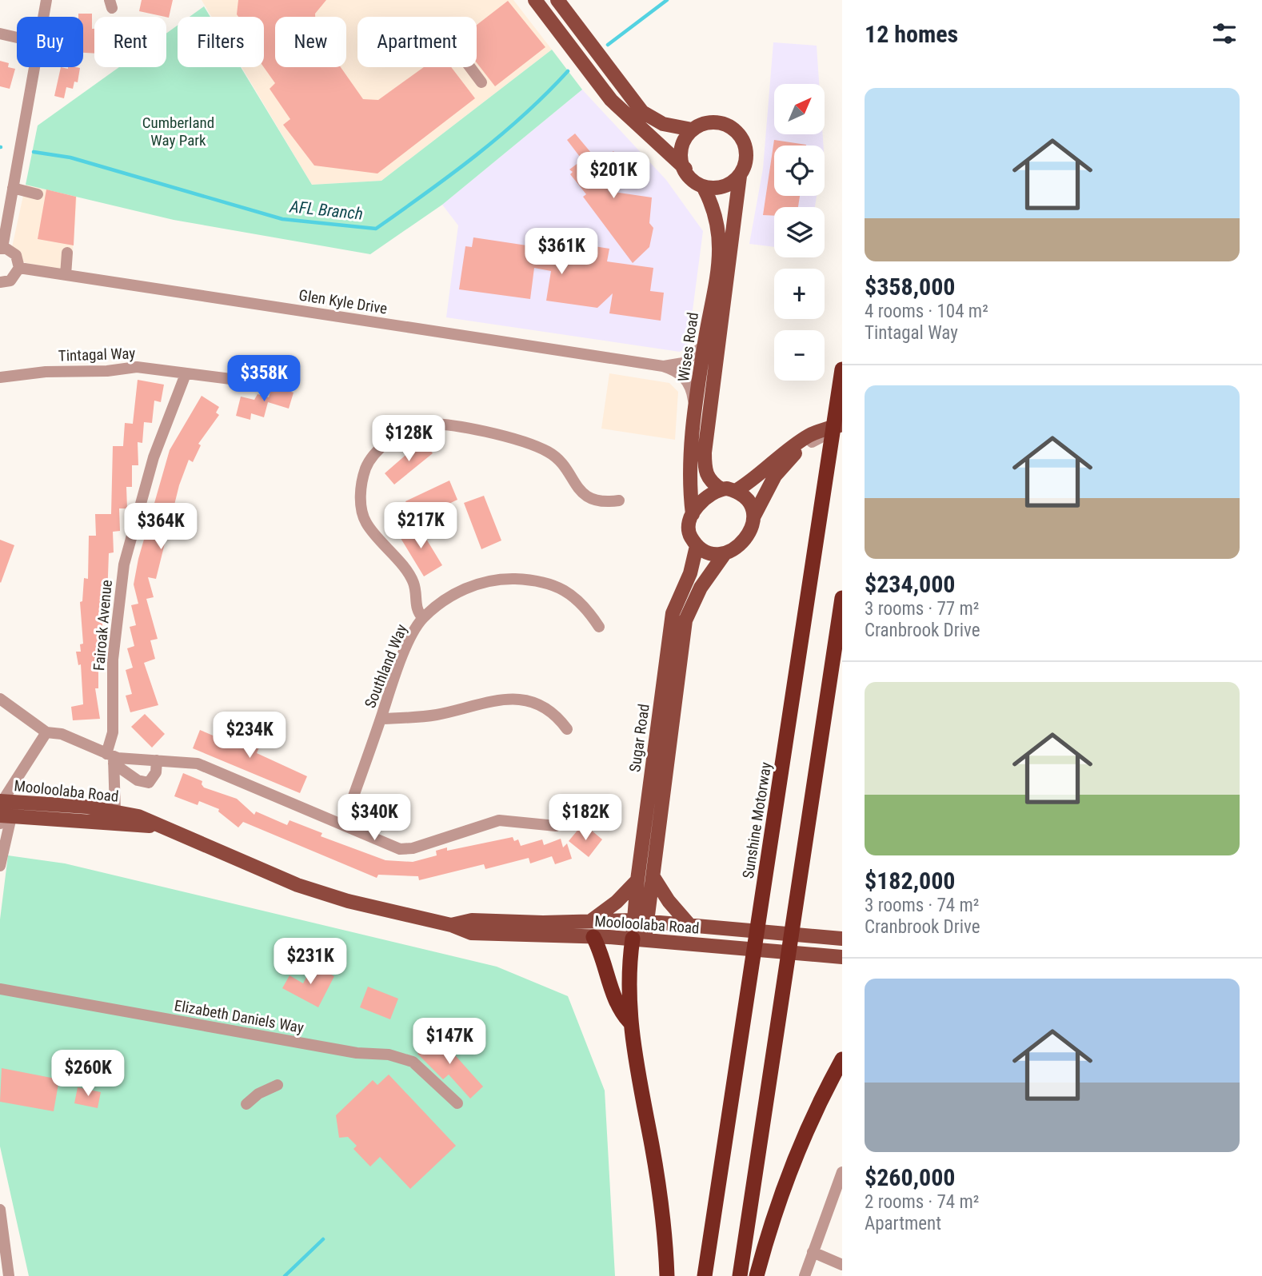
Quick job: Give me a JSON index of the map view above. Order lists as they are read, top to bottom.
{
  "streets": {
    "highway": ["Sunshine Motorway"],
    "main road": ["Wises Road", "Sugar Road", "Mooloolaba Road"],
    "street": [
      "Glen Kyle Drive",
      "Tintagal Way",
      "Fairoak Avenue",
      "Southland Way",
      "Elizabeth Daniels Way"
    ]
  },
  "crossings": [
    ["Wises Road", "Sugar Road"],
    ["Tintagal Way", "Fairoak Avenue"],
    ["Fairoak Avenue", "Mooloolaba Road"],
    ["Sugar Road", "Mooloolaba Road"]
  ],
  "water": ["AFL Branch"],
  "parks": ["Cumberland Way Park"],
  "north": "top right",
  "page": {
    "heading": "12 homes",
    "chip": [
      "Buy",
      "Rent",
      "Filters",
      "New",
      "Apartment"
    ],
    "list": [
      {
        "name": "$358,000",
        "note": "4 rooms · 104 m² · Tintagal Way"
      },
      {
        "name": "$234,000",
        "note": "3 rooms · 77 m² · Cranbrook Drive"
      },
      {
        "name": "$182,000",
        "note": "3 rooms · 74 m² · Cranbrook Drive"
      },
      {
        "name": "$260,000",
        "note": "2 rooms · 74 m² · Apartment"
      }
    ],
    "map_buttons": ["+", "−"],
    "price": [
      "$201K",
      "$361K",
      "$358K",
      "$128K",
      "$217K",
      "$364K",
      "$234K",
      "$340K",
      "$182K",
      "$231K",
      "$147K",
      "$260K"
    ]
  }
}
